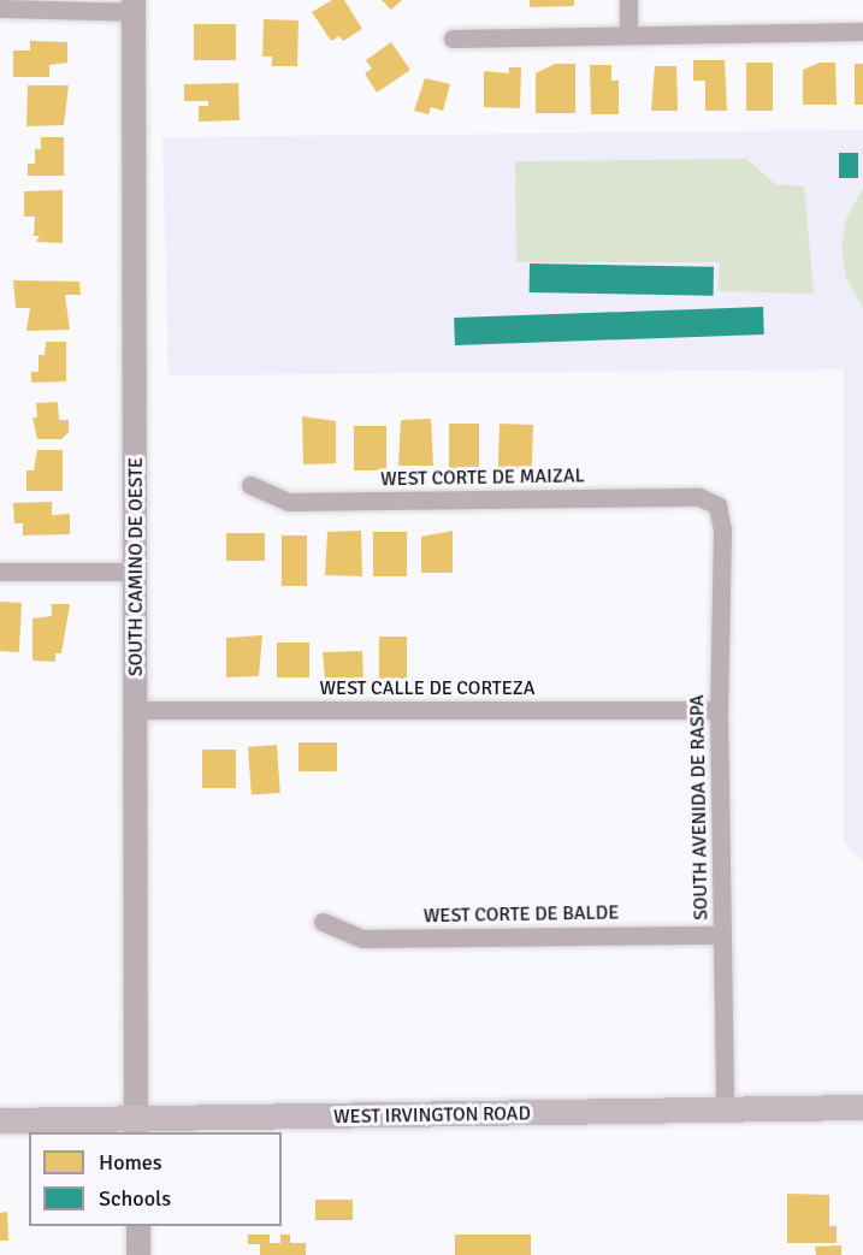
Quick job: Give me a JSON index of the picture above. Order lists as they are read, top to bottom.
{
  "streets": {
    "main road": ["WEST IRVINGTON ROAD"],
    "street": [
      "WEST CORTE DE MAIZAL",
      "SOUTH CAMINO DE OESTE",
      "WEST CALLE DE CORTEZA",
      "SOUTH AVENIDA DE RASPA",
      "WEST CORTE DE BALDE"
    ]
  },
  "crossings": [
    ["WEST CORTE DE MAIZAL", "SOUTH AVENIDA DE RASPA"],
    ["SOUTH CAMINO DE OESTE", "WEST CALLE DE CORTEZA"],
    ["SOUTH CAMINO DE OESTE", "WEST IRVINGTON ROAD"],
    ["WEST CALLE DE CORTEZA", "SOUTH AVENIDA DE RASPA"],
    ["SOUTH AVENIDA DE RASPA", "WEST CORTE DE BALDE"],
    ["SOUTH AVENIDA DE RASPA", "WEST IRVINGTON ROAD"]
  ],
  "legend": ["Homes", "Schools"]
}
